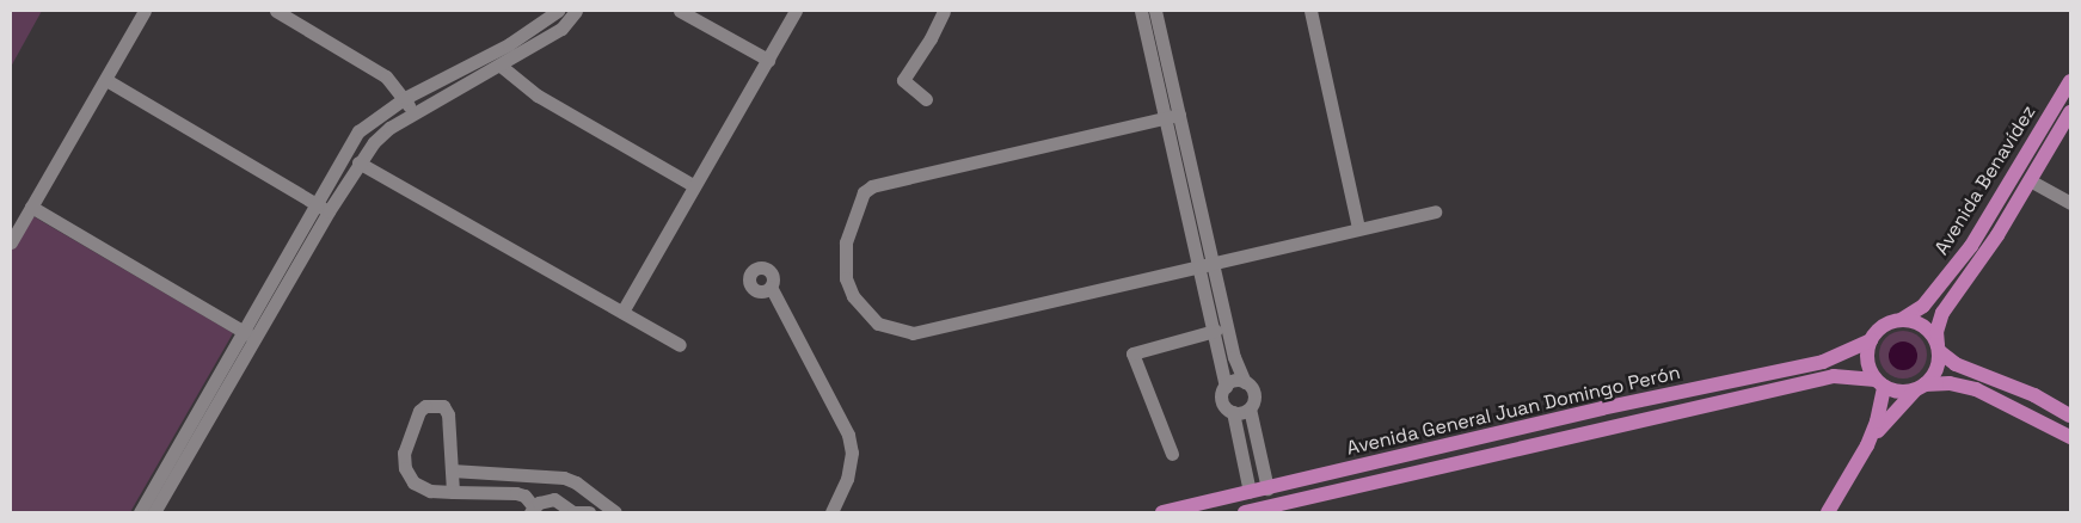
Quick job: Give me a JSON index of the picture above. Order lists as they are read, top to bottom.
{
  "streets": {
    "main road": ["Avenida Benavídez", "Avenida General Juan Domingo Perón"]
  },
  "crossings": [
    ["Avenida Benavídez", "Avenida General Juan Domingo Perón"]
  ]
}
